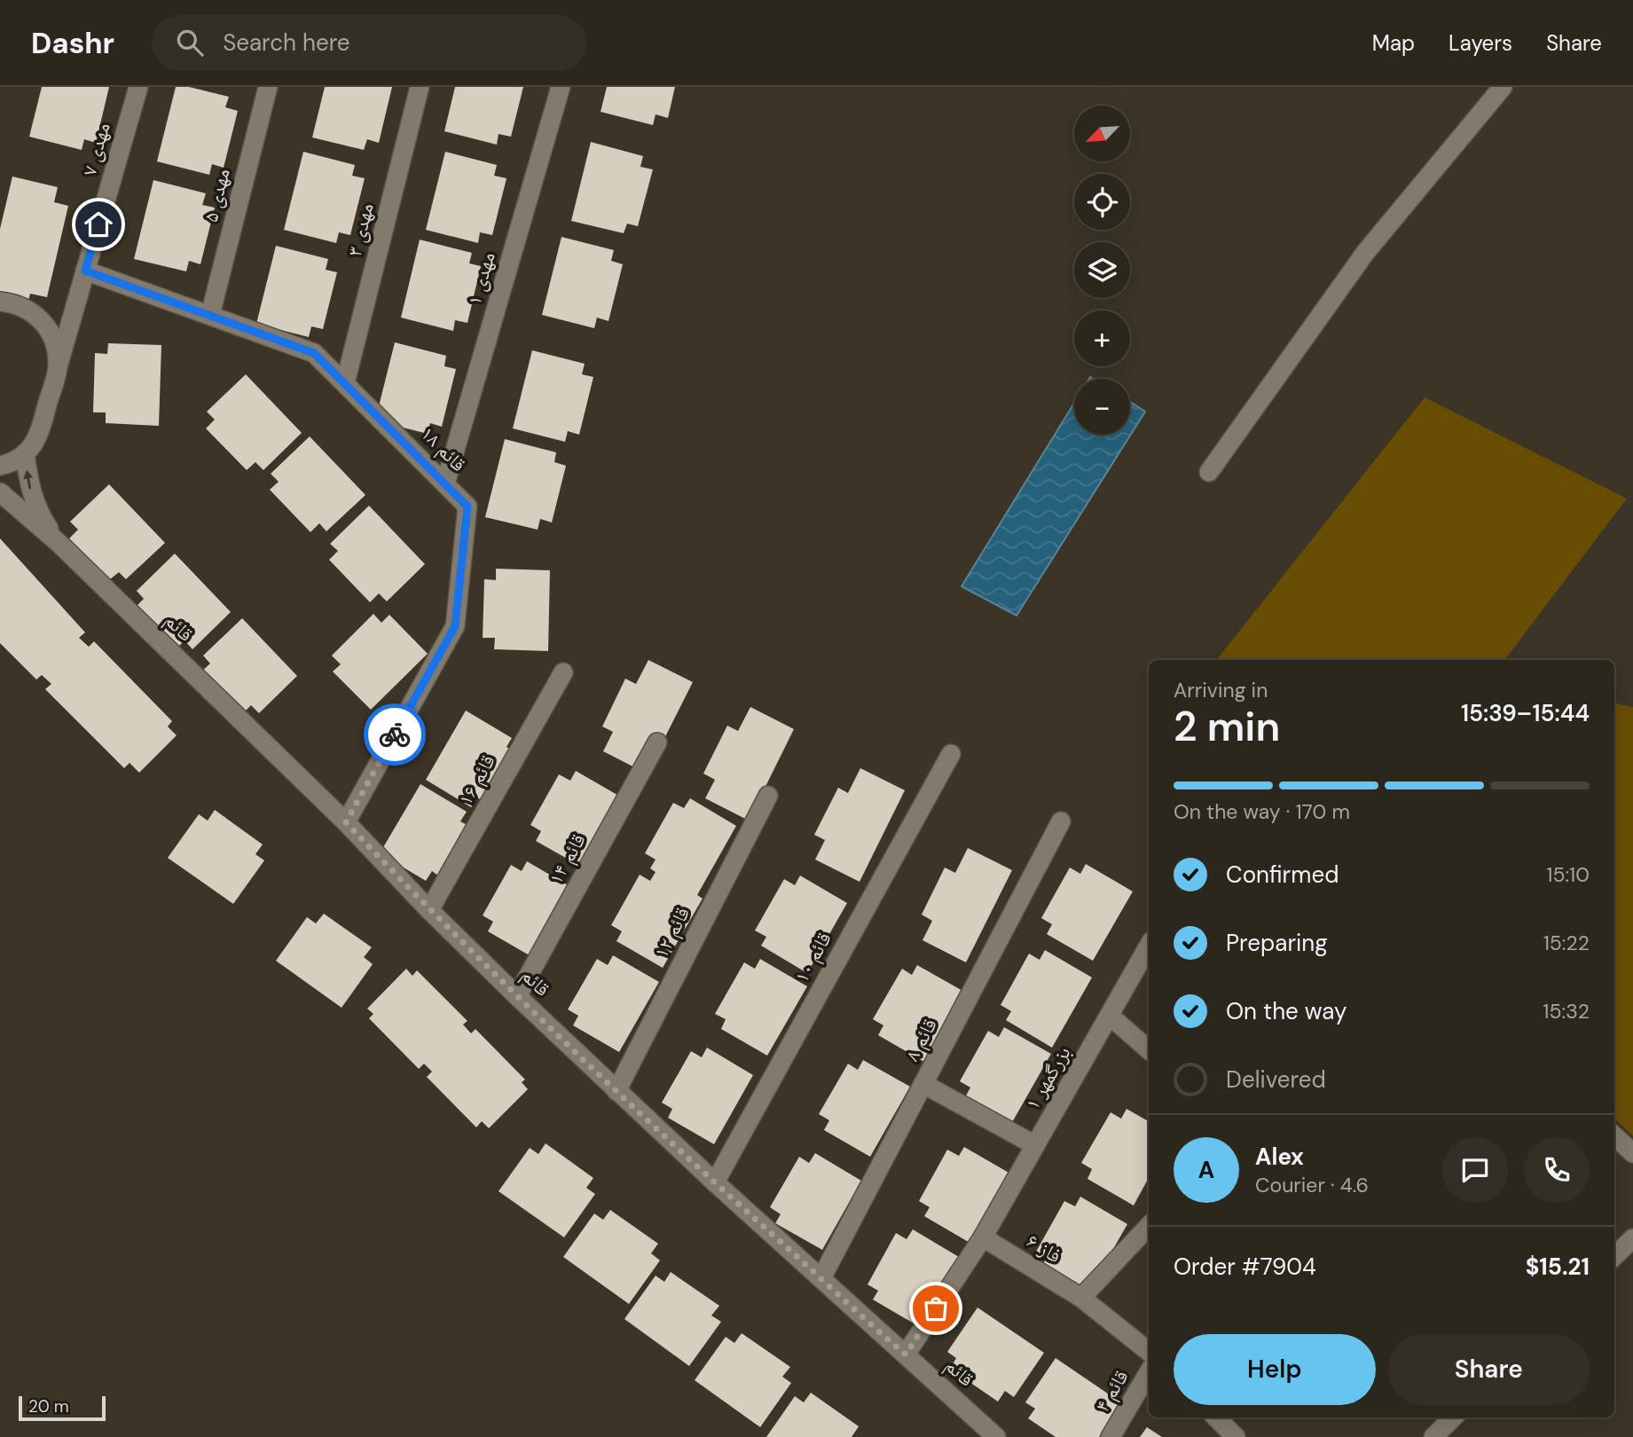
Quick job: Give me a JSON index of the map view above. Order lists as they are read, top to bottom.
{
  "streets": {
    "street": [
      "مهدی ۷",
      "مهدی ۵",
      "مهدی ۳",
      "مهدی ۱",
      "قائم ۱۸",
      "قائم",
      "قائم ۱۶",
      "قائم ۱۴",
      "قائم ۱۲",
      "قائم ۱۰",
      "قائم ۸",
      "بزرگمهر ۱",
      "فاز ۶",
      "قائم ۴"
    ]
  },
  "crossings": [
    ["مهدی ۷", "قائم ۱۸"],
    ["مهدی ۷", "قائم"],
    ["مهدی ۵", "قائم ۱۸"],
    ["مهدی ۳", "قائم ۱۸"],
    ["مهدی ۱", "قائم ۱۸"],
    ["قائم ۱۸", "قائم"],
    ["قائم", "قائم ۱۶"],
    ["قائم", "قائم ۱۴"],
    ["قائم", "قائم ۱۲"],
    ["قائم", "قائم ۱۰"],
    ["قائم", "قائم ۸"],
    ["قائم", "بزرگمهر ۱"],
    ["بزرگمهر ۱", "فاز ۶"]
  ],
  "scale_bar": "20 m",
  "north": "bottom left",
  "page": {
    "header": "Dashr",
    "search": "Search here",
    "nav": ["Map", "Layers", "Share"],
    "map_buttons": ["+", "−"],
    "heading": ["2 min", "Arriving in", "15:39–15:44"],
    "panel": [
      "Alex",
      "Courier · 4.6",
      "Order #7904",
      "$15.21"
    ],
    "bar": "On the way · 170 m",
    "list": [
      ["Confirmed", "15:10"],
      ["Preparing", "15:22"],
      ["On the way", "15:32"],
      "Delivered"
    ],
    "round": "A",
    "buttons": ["Help", "Share"],
    "scale": "20 m"
  }
}
